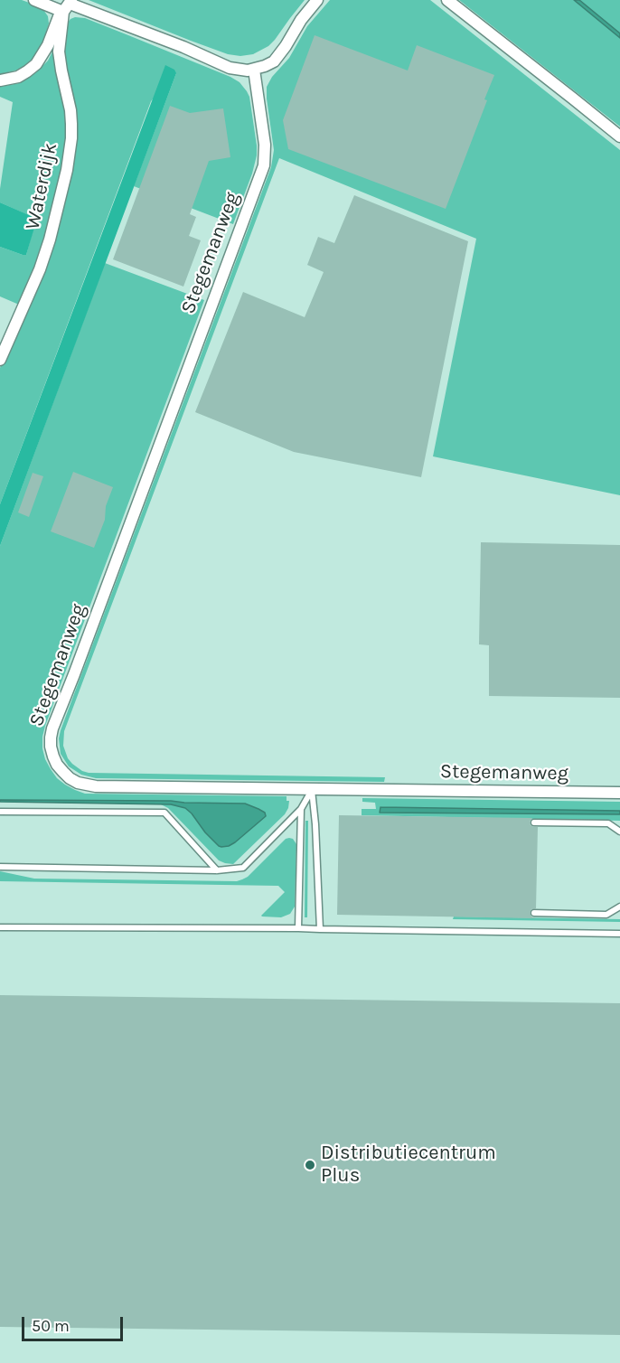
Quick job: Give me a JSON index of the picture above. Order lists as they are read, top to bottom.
{
  "streets": {
    "street": ["Waterdijk", "Stegemanweg"]
  },
  "places": ["Distributiecentrum Plus"],
  "scale_bar": "50 m"
}
